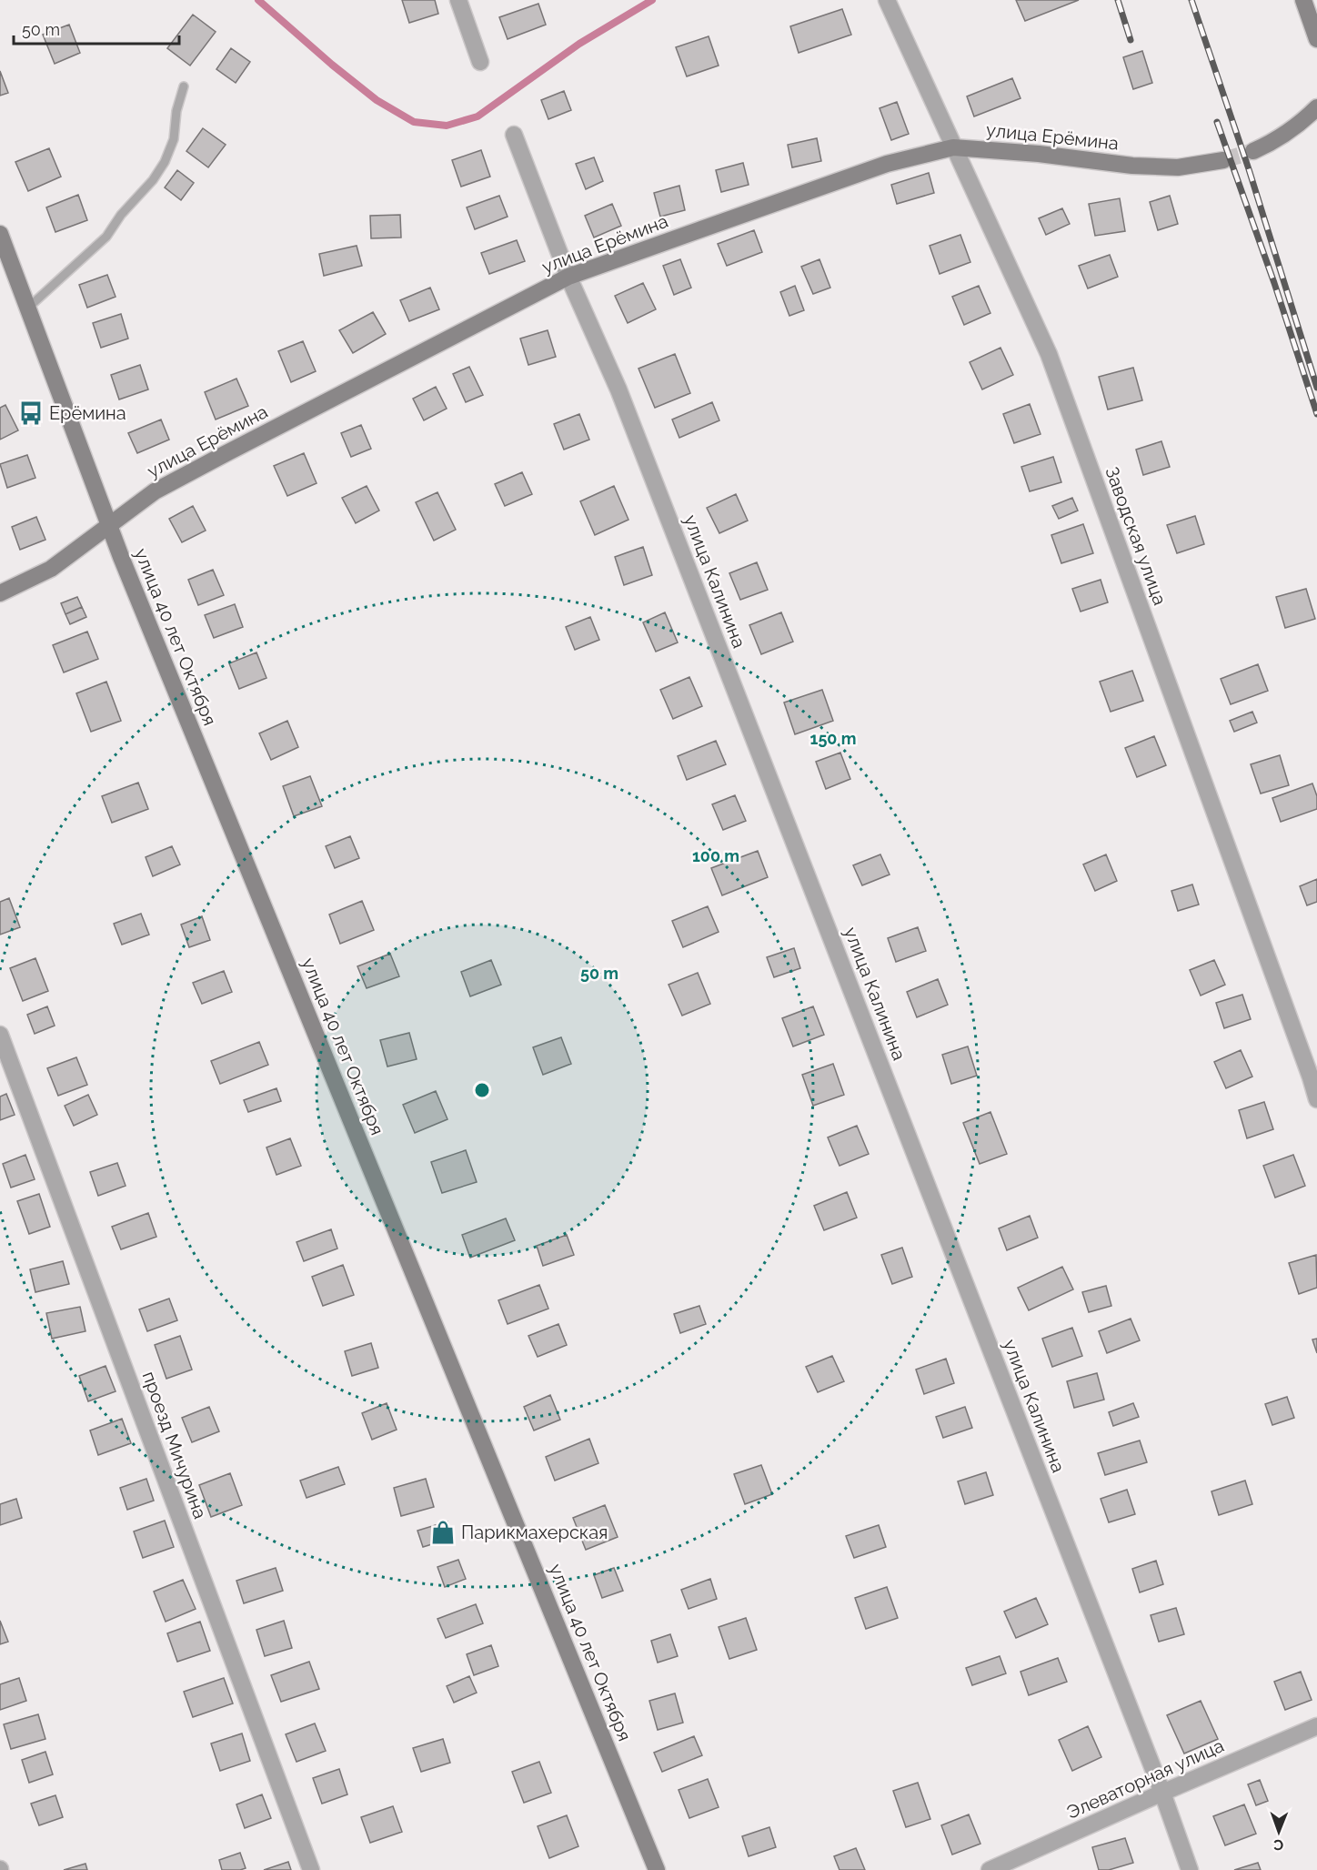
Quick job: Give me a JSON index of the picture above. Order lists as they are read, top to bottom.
{
  "streets": {
    "street": [
      "улица Ерёмина",
      "Заводская улица",
      "улица Калинина",
      "улица 40 лет Октября",
      "проезд Мичурина",
      "Элеваторная улица"
    ]
  },
  "crossings": [
    ["улица Ерёмина", "Заводская улица"],
    ["улица Ерёмина", "улица Калинина"],
    ["улица Ерёмина", "улица 40 лет Октября"],
    ["улица Калинина", "Элеваторная улица"]
  ],
  "places": {
    "bus stop": ["Ерёмина"],
    "shop": ["Парикмахерская"]
  },
  "scale_bar": "50 m",
  "north": "bottom",
  "rings": ["150 m", "100 m", "50 m"]
}
